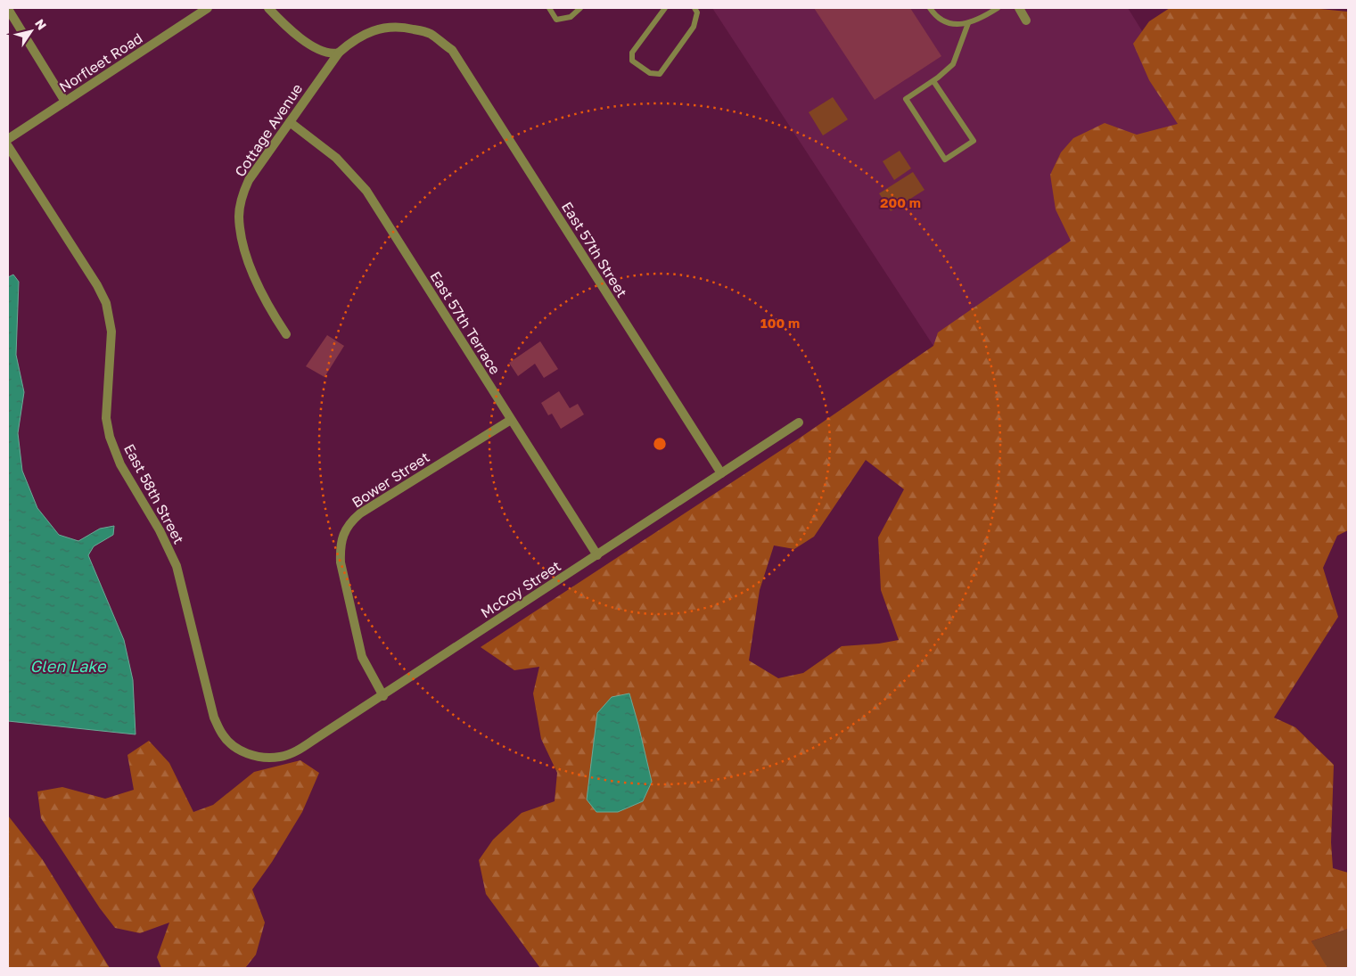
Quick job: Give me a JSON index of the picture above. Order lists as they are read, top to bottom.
{
  "streets": {
    "street": [
      "Norfleet Road",
      "Cottage Avenue",
      "East 57th Street",
      "East 57th Terrace",
      "Bower Street",
      "East 58th Street",
      "McCoy Street"
    ]
  },
  "crossings": [
    ["Cottage Avenue", "East 57th Street"],
    ["Cottage Avenue", "East 57th Terrace"],
    ["East 57th Street", "McCoy Street"],
    ["East 57th Terrace", "Bower Street"],
    ["East 57th Terrace", "McCoy Street"],
    ["Bower Street", "McCoy Street"],
    ["East 58th Street", "McCoy Street"]
  ],
  "water": ["Glen Lake"],
  "north": "top right",
  "rings": ["200 m", "100 m"]
}
